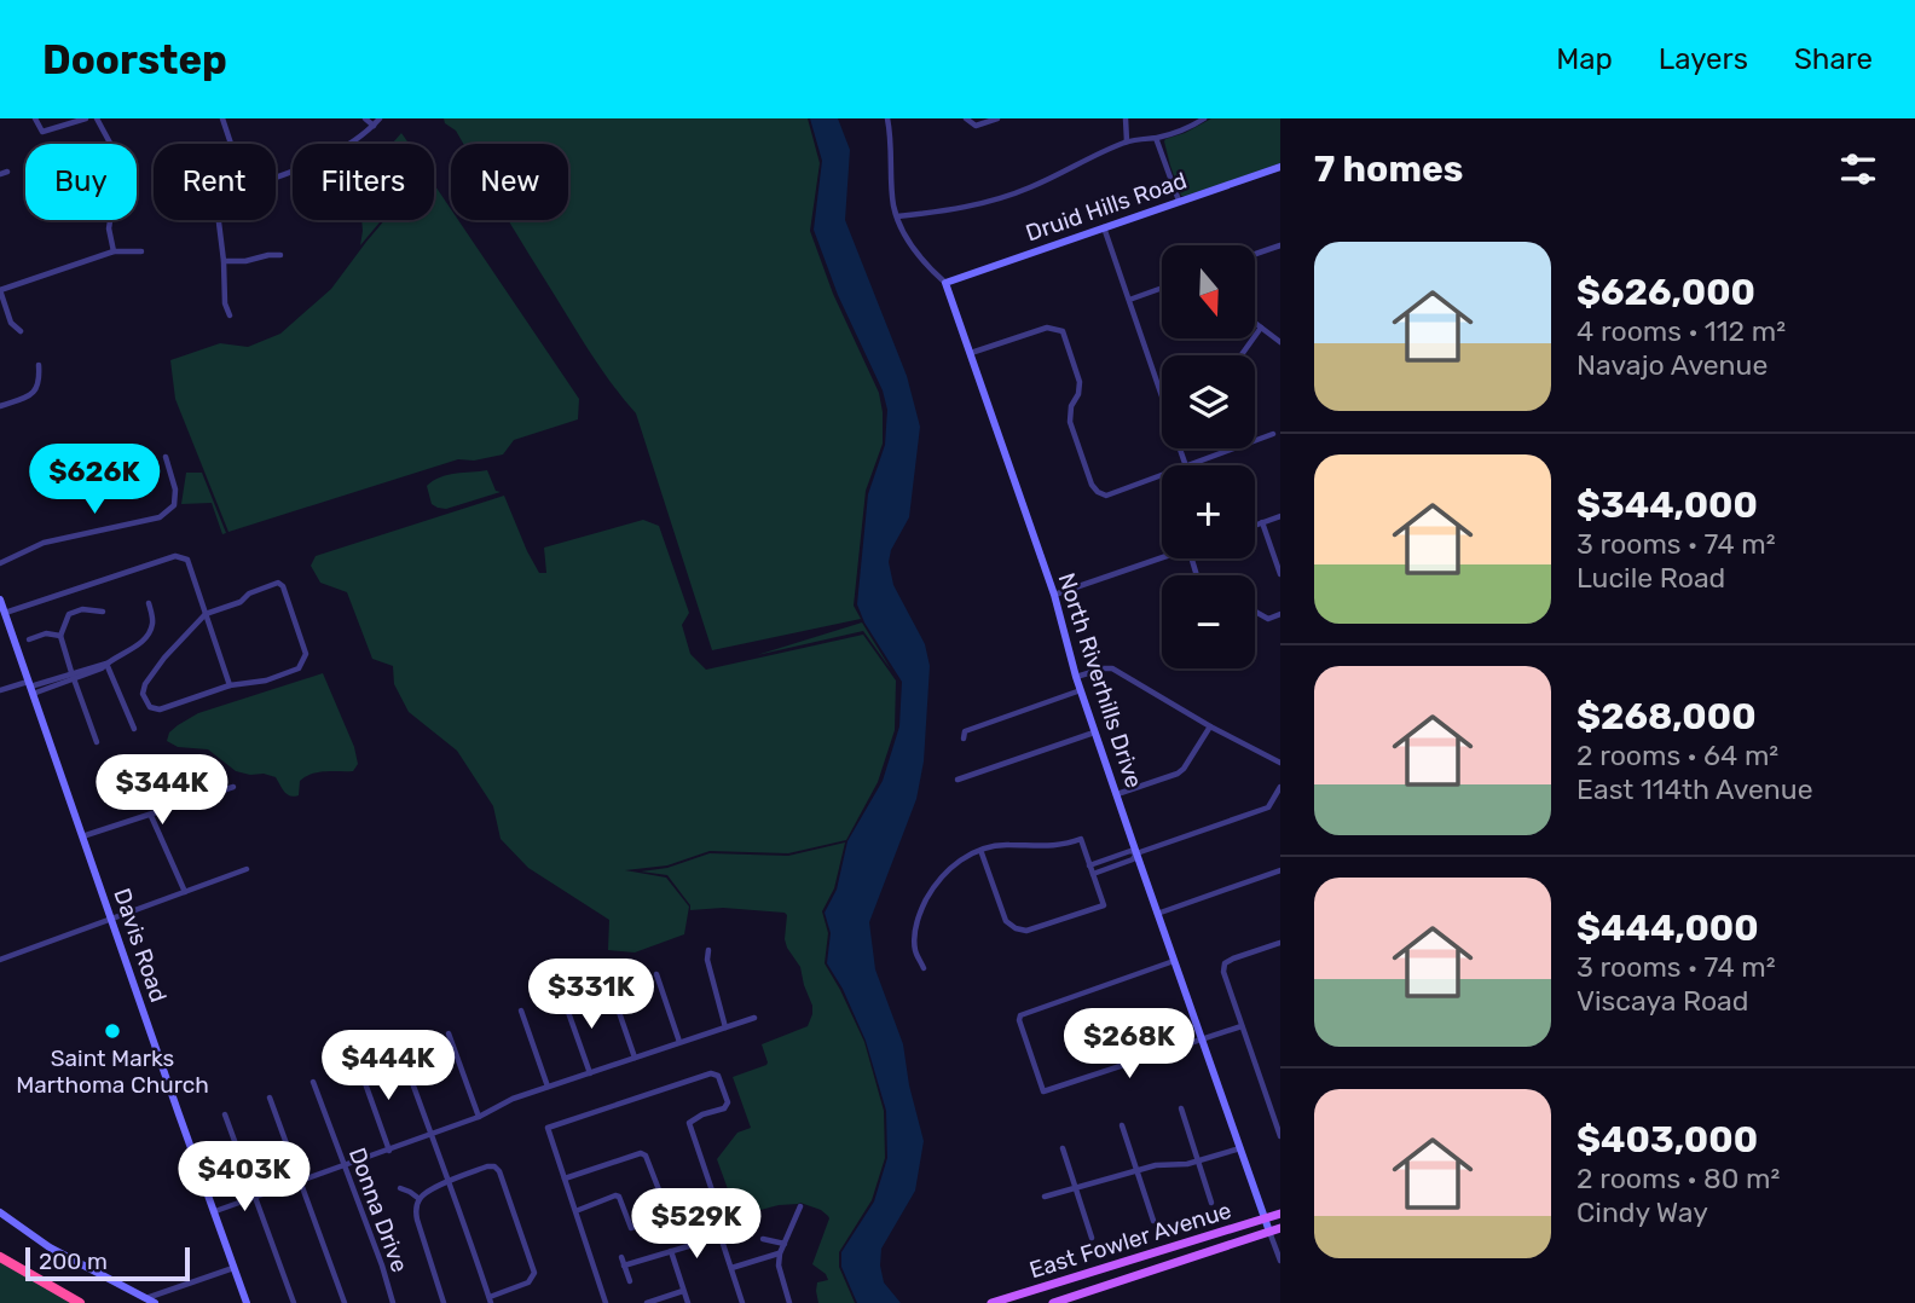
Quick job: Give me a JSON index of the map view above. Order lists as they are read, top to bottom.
{
  "streets": {
    "main road": ["East Fowler Avenue"],
    "street": [
      "Druid Hills Road",
      "North Riverhills Drive",
      "Davis Road",
      "Donna Drive"
    ]
  },
  "crossings": [
    ["Druid Hills Road", "North Riverhills Drive"],
    ["North Riverhills Drive", "East Fowler Avenue"]
  ],
  "places": ["Saint Marks Marthoma Church"],
  "scale_bar": "200 m",
  "north": "bottom",
  "page": {
    "header": "Doorstep",
    "nav": ["Map", "Layers", "Share"],
    "heading": "7 homes",
    "chip": [
      "Buy",
      "Rent",
      "Filters",
      "New"
    ],
    "list": [
      {
        "name": "$626,000",
        "note": "4 rooms · 112 m² · Navajo Avenue"
      },
      {
        "name": "$344,000",
        "note": "3 rooms · 74 m² · Lucile Road"
      },
      {
        "name": "$268,000",
        "note": "2 rooms · 64 m² · East 114th Avenue"
      },
      {
        "name": "$444,000",
        "note": "3 rooms · 74 m² · Viscaya Road"
      },
      {
        "name": "$403,000",
        "note": "2 rooms · 80 m² · Cindy Way"
      }
    ],
    "map_buttons": ["+", "−"],
    "price": [
      "$626K",
      "$344K",
      "$331K",
      "$268K",
      "$444K",
      "$403K",
      "$529K"
    ],
    "scale": "200 m"
  }
}
